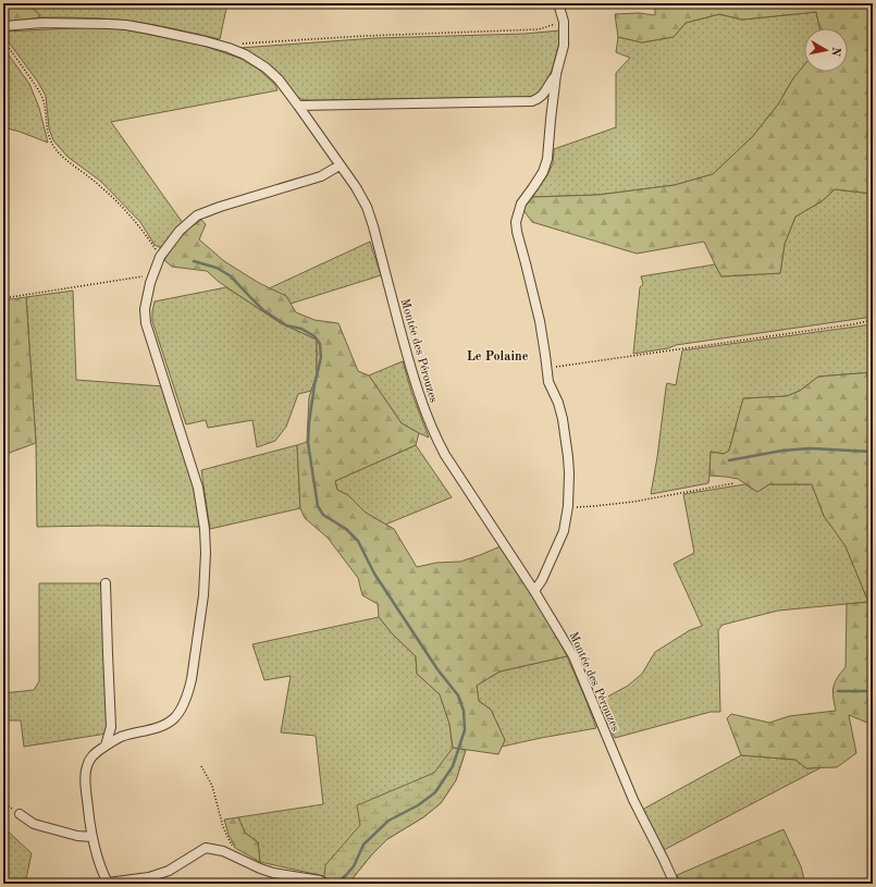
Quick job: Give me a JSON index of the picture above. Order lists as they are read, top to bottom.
{
  "streets": {
    "street": ["Montée des Pérouzes"]
  },
  "districts": ["Le Polaine"],
  "north": "right"
}
